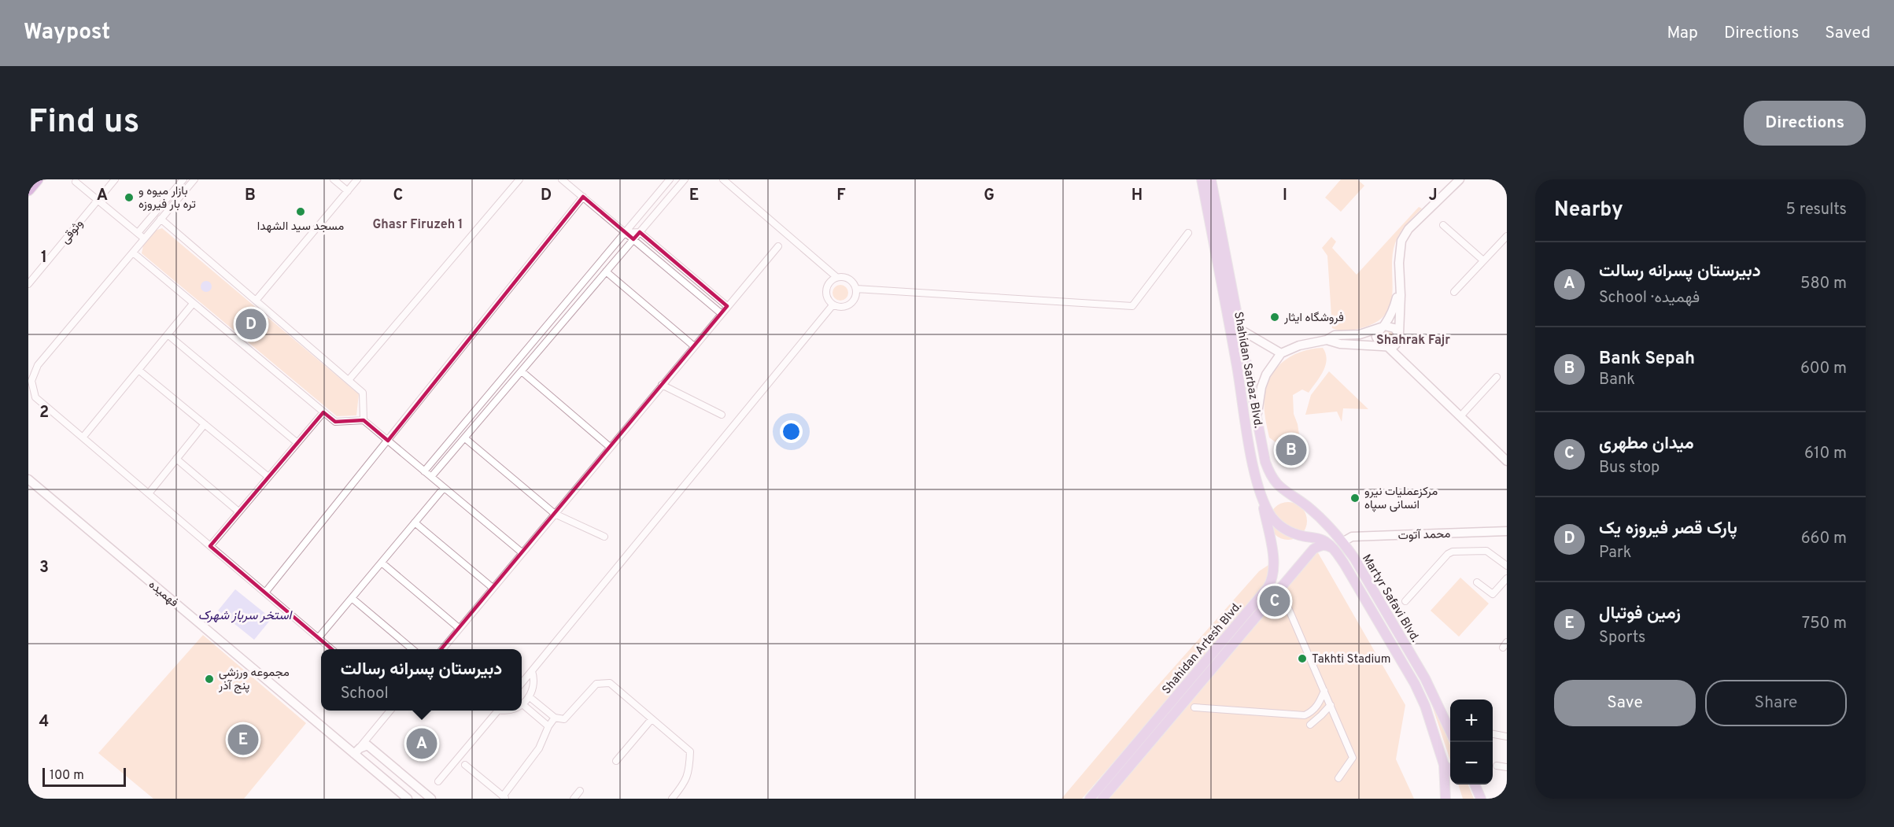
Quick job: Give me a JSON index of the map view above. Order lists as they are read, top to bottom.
{
  "streets": {
    "main road": ["Shahidan Sarbaz Blvd.", "Martyr Safavi Blvd.", "Shahidan Artesh Blvd."],
    "street": ["وثوقی", "محمد آتوت", "فهمیده"]
  },
  "crossings": [
    ["Shahidan Sarbaz Blvd.", "Martyr Safavi Blvd."],
    ["Shahidan Sarbaz Blvd.", "Shahidan Artesh Blvd."],
    ["محمد آتوت", "Martyr Safavi Blvd."],
    ["Martyr Safavi Blvd.", "Shahidan Artesh Blvd."]
  ],
  "districts": ["Ghasr Firuzeh 1", "Shahrak Fajr"],
  "water": ["استخر سرباز شهرک"],
  "places": [
    "بازار میوه و تره بار فیروزه",
    "مسجد سید الشهدا",
    "فروشگاه ایثار",
    "مرکزعملیات نیرو انسانی سپاه",
    "Takhti Stadium",
    "مجموعه ورزشی پنج آذر"
  ],
  "scale_bar": "100 m",
  "page": {
    "header": "Waypost",
    "nav": ["Map", "Directions", "Saved"],
    "buttons": [
      "Directions",
      ["Save", "Share"]
    ],
    "title": "Find us",
    "heading": ["Nearby", "5 results"],
    "list": [
      {
        "mark": "A",
        "name": "دبیرستان پسرانه رسالت",
        "note": "School · فهمیده",
        "value": "580 m"
      },
      {
        "mark": "B",
        "name": "Bank Sepah",
        "note": "Bank",
        "value": "600 m"
      },
      {
        "mark": "C",
        "name": "میدان مطهری",
        "note": "Bus stop",
        "value": "610 m"
      },
      {
        "mark": "D",
        "name": "پارک قصر فیروزه یک",
        "note": "Park",
        "value": "660 m"
      },
      {
        "mark": "E",
        "name": "زمین فوتبال",
        "note": "Sports",
        "value": "750 m"
      }
    ],
    "pins": [
      "D",
      "B",
      "C",
      "E",
      "A"
    ],
    "popup": ["دبیرستان پسرانه رسالت", "School"],
    "map_buttons": ["+", "−"],
    "scale": "100 m"
  },
  "grid": {
    "columns": [
      "A",
      "B",
      "C",
      "D",
      "E",
      "F",
      "G",
      "H",
      "I",
      "J"
    ],
    "rows": [
      "1",
      "2",
      "3",
      "4"
    ]
  }
}
